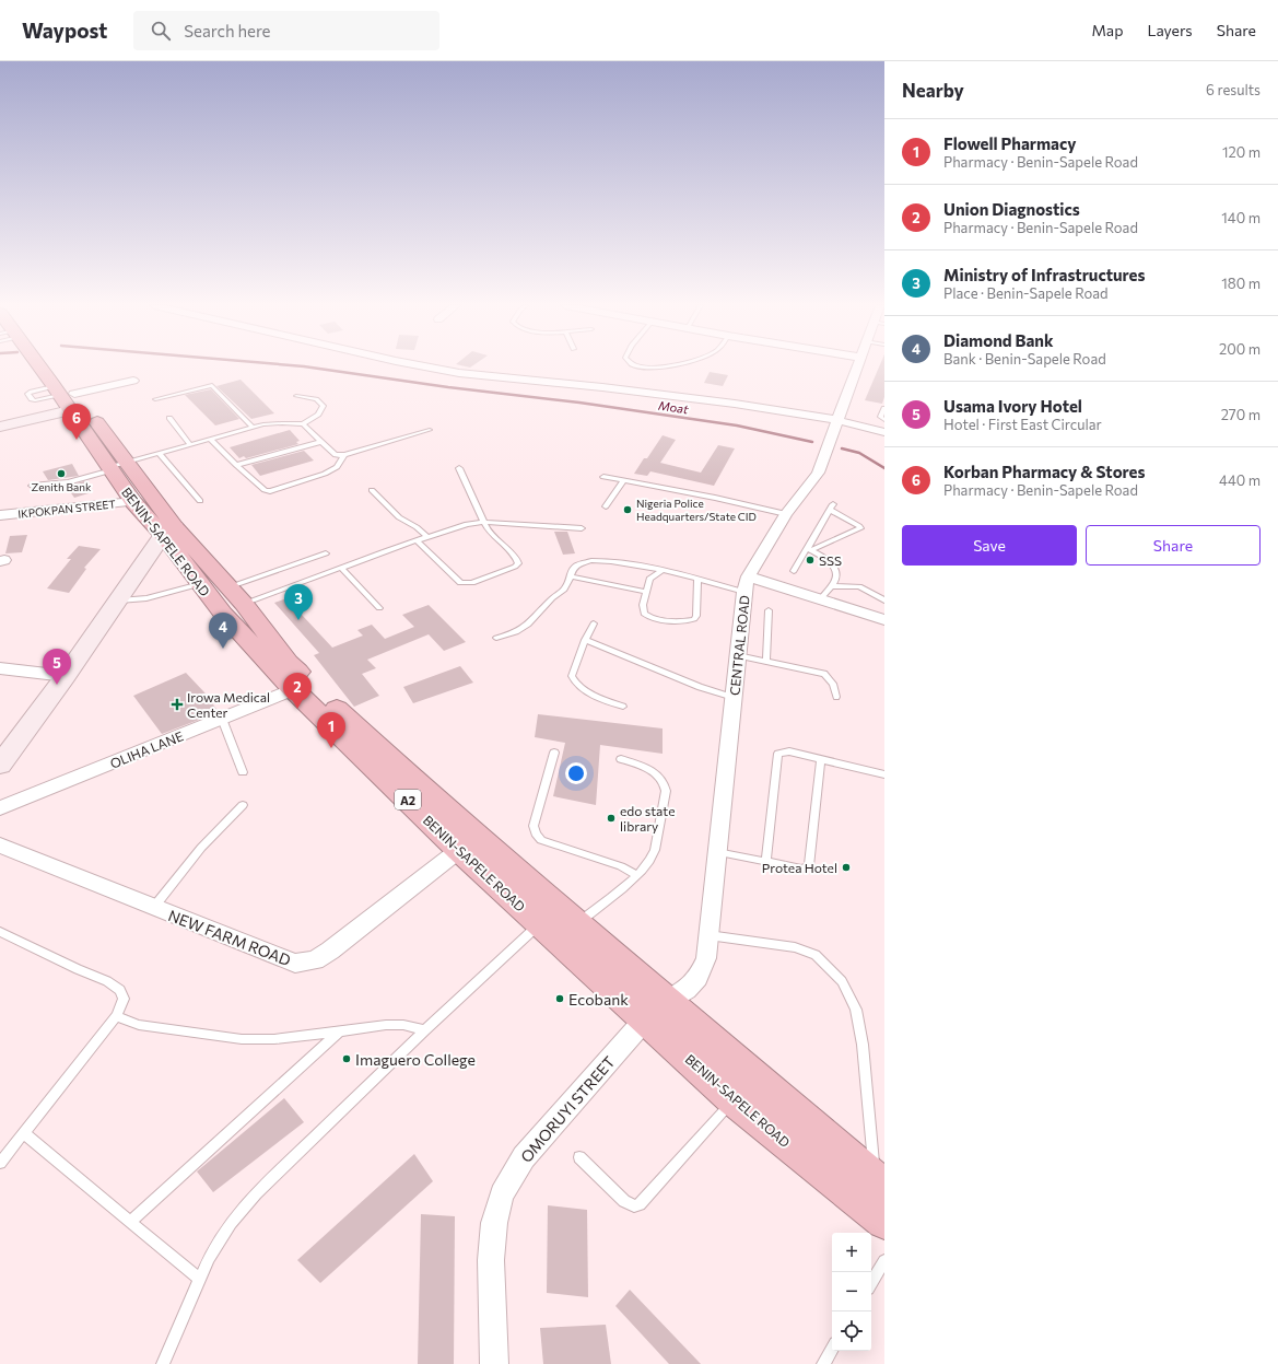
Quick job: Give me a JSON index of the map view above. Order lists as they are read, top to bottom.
{
  "streets": {
    "highway": ["BENIN-SAPELE ROAD", "A2"],
    "street": [
      "IKPOKPAN STREET",
      "CENTRAL ROAD",
      "OLIHA LANE",
      "NEW FARM ROAD",
      "OMORUYI STREET"
    ]
  },
  "crossings": [
    ["IKPOKPAN STREET", "BENIN-SAPELE ROAD"],
    ["BENIN-SAPELE ROAD", "CENTRAL ROAD"],
    ["BENIN-SAPELE ROAD", "OLIHA LANE"],
    ["BENIN-SAPELE ROAD", "NEW FARM ROAD"],
    ["BENIN-SAPELE ROAD", "OMORUYI STREET"],
    ["CENTRAL ROAD", "OMORUYI STREET"]
  ],
  "water": ["Moat"],
  "places": {
    "other": [
      "Zenith Bank",
      "Nigeria Police Headquarters/State CID",
      "SSS",
      "edo state library",
      "Protea Hotel",
      "Ecobank",
      "Imaguero College"
    ],
    "health": ["Irowa Medical Center"]
  },
  "page": {
    "header": "Waypost",
    "search": "Search here",
    "nav": ["Map", "Layers", "Share"],
    "heading": ["Nearby", "6 results"],
    "list": [
      {
        "mark": "1",
        "name": "Flowell Pharmacy",
        "note": "Pharmacy · Benin-Sapele Road",
        "value": "120 m"
      },
      {
        "mark": "2",
        "name": "Union Diagnostics",
        "note": "Pharmacy · Benin-Sapele Road",
        "value": "140 m"
      },
      {
        "mark": "3",
        "name": "Ministry of Infrastructures",
        "note": "Place · Benin-Sapele Road",
        "value": "180 m"
      },
      {
        "mark": "4",
        "name": "Diamond Bank",
        "note": "Bank · Benin-Sapele Road",
        "value": "200 m"
      },
      {
        "mark": "5",
        "name": "Usama Ivory Hotel",
        "note": "Hotel · First East Circular",
        "value": "270 m"
      },
      {
        "mark": "6",
        "name": "Korban Pharmacy & Stores",
        "note": "Pharmacy · Benin-Sapele Road",
        "value": "440 m"
      }
    ],
    "pins": [
      "6",
      "3",
      "4",
      "5",
      "2",
      "1"
    ],
    "buttons": ["Save", "Share"],
    "map_buttons": ["+", "−"]
  }
}
